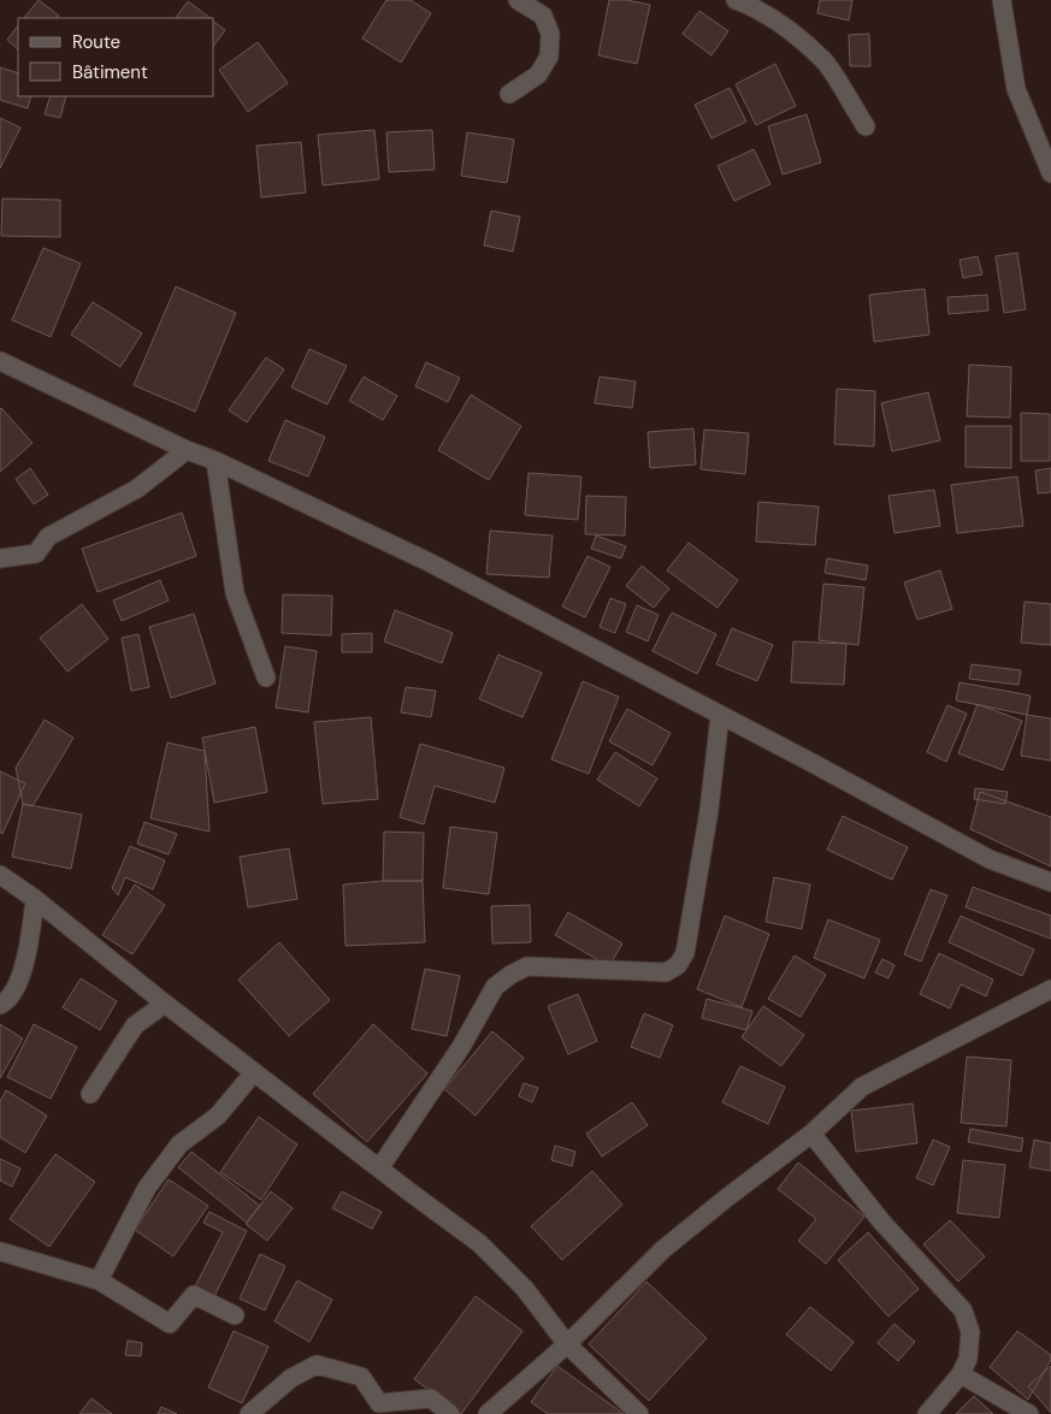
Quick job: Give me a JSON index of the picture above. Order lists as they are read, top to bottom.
{
  "legend": ["Route", "Bâtiment"]
}
